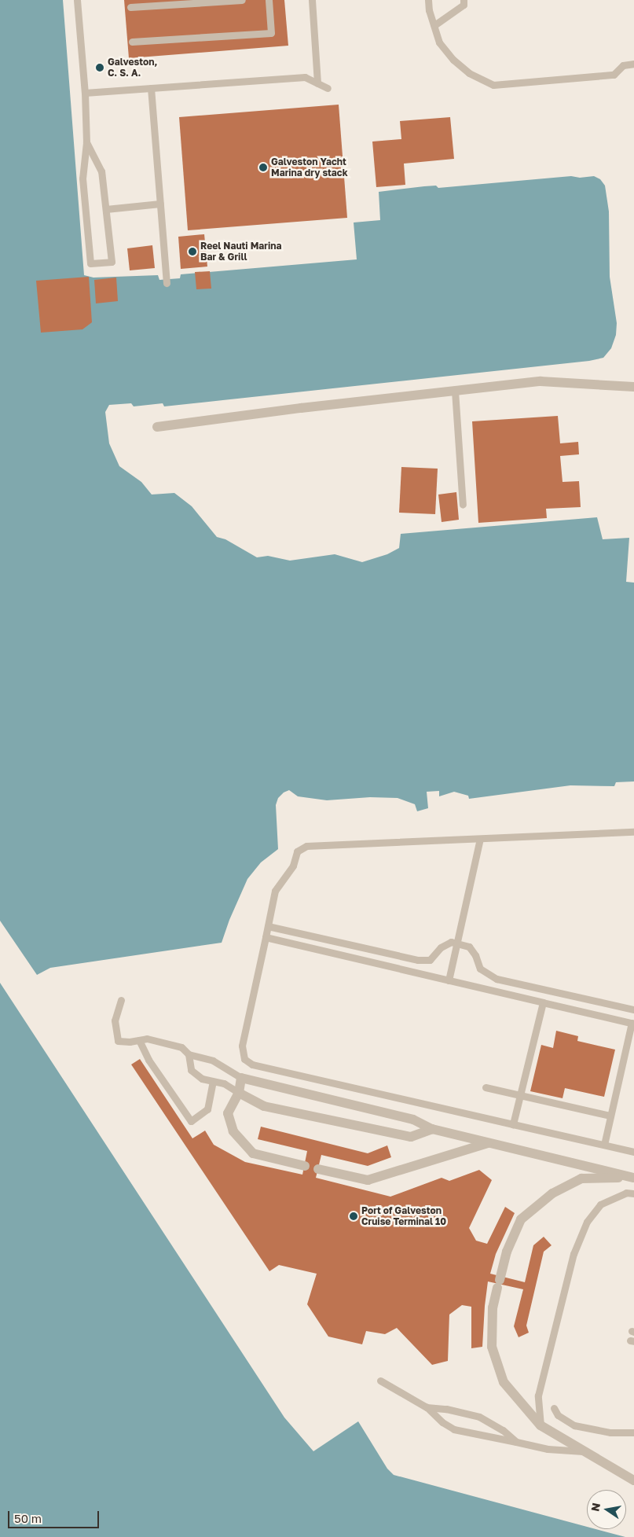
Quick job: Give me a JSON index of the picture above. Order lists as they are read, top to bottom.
{
  "places": [
    "Galveston, C. S. A.",
    "Galveston Yacht Marina dry stack",
    "Reel Nauti Marina Bar & Grill",
    "Port of Galveston Cruise Terminal 10"
  ],
  "scale_bar": "50 m",
  "north": "left"
}
